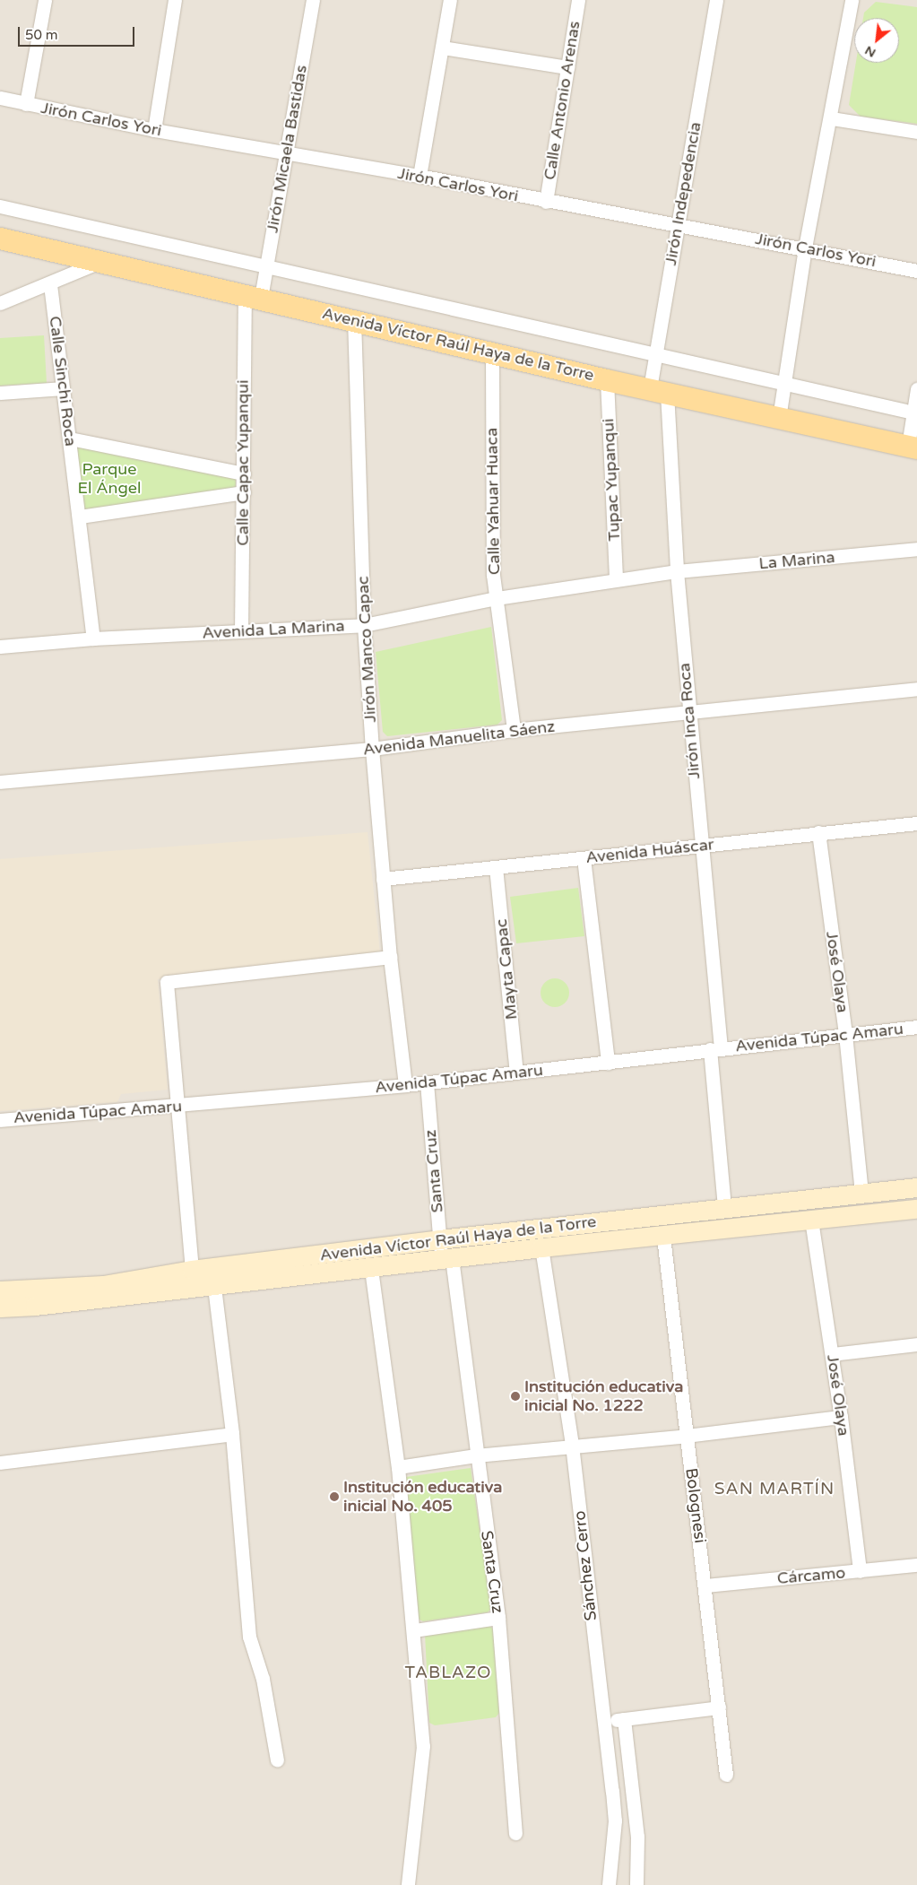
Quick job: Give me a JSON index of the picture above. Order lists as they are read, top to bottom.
{
  "streets": {
    "main road": ["Avenida Víctor Raúl Haya de la Torre"],
    "street": [
      "Calle Antonio Arenas",
      "Jirón Carlos Yori",
      "Jirón Micaela Bastidas",
      "Jirón Indepedencia",
      "Calle Sinchi Roca",
      "Calle Capac Yupanqui",
      "Tupac Yupanqui",
      "Calle Yahuar Huaca",
      "La Marina",
      "Avenida La Marina",
      "Jirón Manco Capac",
      "Jirón Inca Roca",
      "Avenida Manuelita Sáenz",
      "Avenida Huáscar",
      "Mayta Capac",
      "José Olaya",
      "Avenida Túpac Amaru",
      "Santa Cruz",
      "Bolognesi",
      "Sánchez Cerro",
      "Cárcamo"
    ]
  },
  "crossings": [
    ["Calle Antonio Arenas", "Jirón Carlos Yori"],
    ["Jirón Carlos Yori", "Jirón Micaela Bastidas"],
    ["Jirón Carlos Yori", "Jirón Indepedencia"],
    ["Jirón Micaela Bastidas", "Avenida Víctor Raúl Haya de la Torre"],
    ["Jirón Micaela Bastidas", "Calle Capac Yupanqui"],
    ["Jirón Indepedencia", "Avenida Víctor Raúl Haya de la Torre"],
    ["Jirón Indepedencia", "Jirón Inca Roca"],
    ["Avenida Víctor Raúl Haya de la Torre", "Calle Capac Yupanqui"],
    ["Avenida Víctor Raúl Haya de la Torre", "Tupac Yupanqui"],
    ["Avenida Víctor Raúl Haya de la Torre", "Calle Yahuar Huaca"],
    ["Avenida Víctor Raúl Haya de la Torre", "Jirón Manco Capac"],
    ["Avenida Víctor Raúl Haya de la Torre", "Jirón Inca Roca"],
    ["Avenida Víctor Raúl Haya de la Torre", "José Olaya"],
    ["Avenida Víctor Raúl Haya de la Torre", "Santa Cruz"],
    ["Avenida Víctor Raúl Haya de la Torre", "Bolognesi"],
    ["Avenida Víctor Raúl Haya de la Torre", "Sánchez Cerro"],
    ["Calle Sinchi Roca", "Avenida La Marina"],
    ["Calle Capac Yupanqui", "Avenida La Marina"],
    ["Tupac Yupanqui", "Avenida La Marina"],
    ["Calle Yahuar Huaca", "Avenida La Marina"],
    ["Calle Yahuar Huaca", "Avenida Manuelita Sáenz"],
    ["La Marina", "Avenida La Marina"],
    ["La Marina", "Jirón Inca Roca"],
    ["Avenida La Marina", "Jirón Manco Capac"],
    ["Avenida La Marina", "Jirón Inca Roca"],
    ["Jirón Manco Capac", "Avenida Manuelita Sáenz"],
    ["Jirón Manco Capac", "Avenida Huáscar"],
    ["Jirón Manco Capac", "Avenida Túpac Amaru"],
    ["Jirón Inca Roca", "Avenida Manuelita Sáenz"],
    ["Jirón Inca Roca", "Avenida Huáscar"],
    ["Jirón Inca Roca", "Avenida Túpac Amaru"],
    ["Avenida Huáscar", "Mayta Capac"],
    ["Avenida Huáscar", "José Olaya"],
    ["Mayta Capac", "Avenida Túpac Amaru"],
    ["José Olaya", "Avenida Túpac Amaru"],
    ["José Olaya", "Cárcamo"],
    ["Avenida Túpac Amaru", "Santa Cruz"],
    ["Bolognesi", "Cárcamo"]
  ],
  "districts": ["SAN MARTÍN", "TABLAZO"],
  "parks": ["Parque El Ángel"],
  "places": ["Institución educativa inicial No. 1222", "Institución educativa inicial No. 405"],
  "scale_bar": "50 m",
  "north": "bottom left"
}
